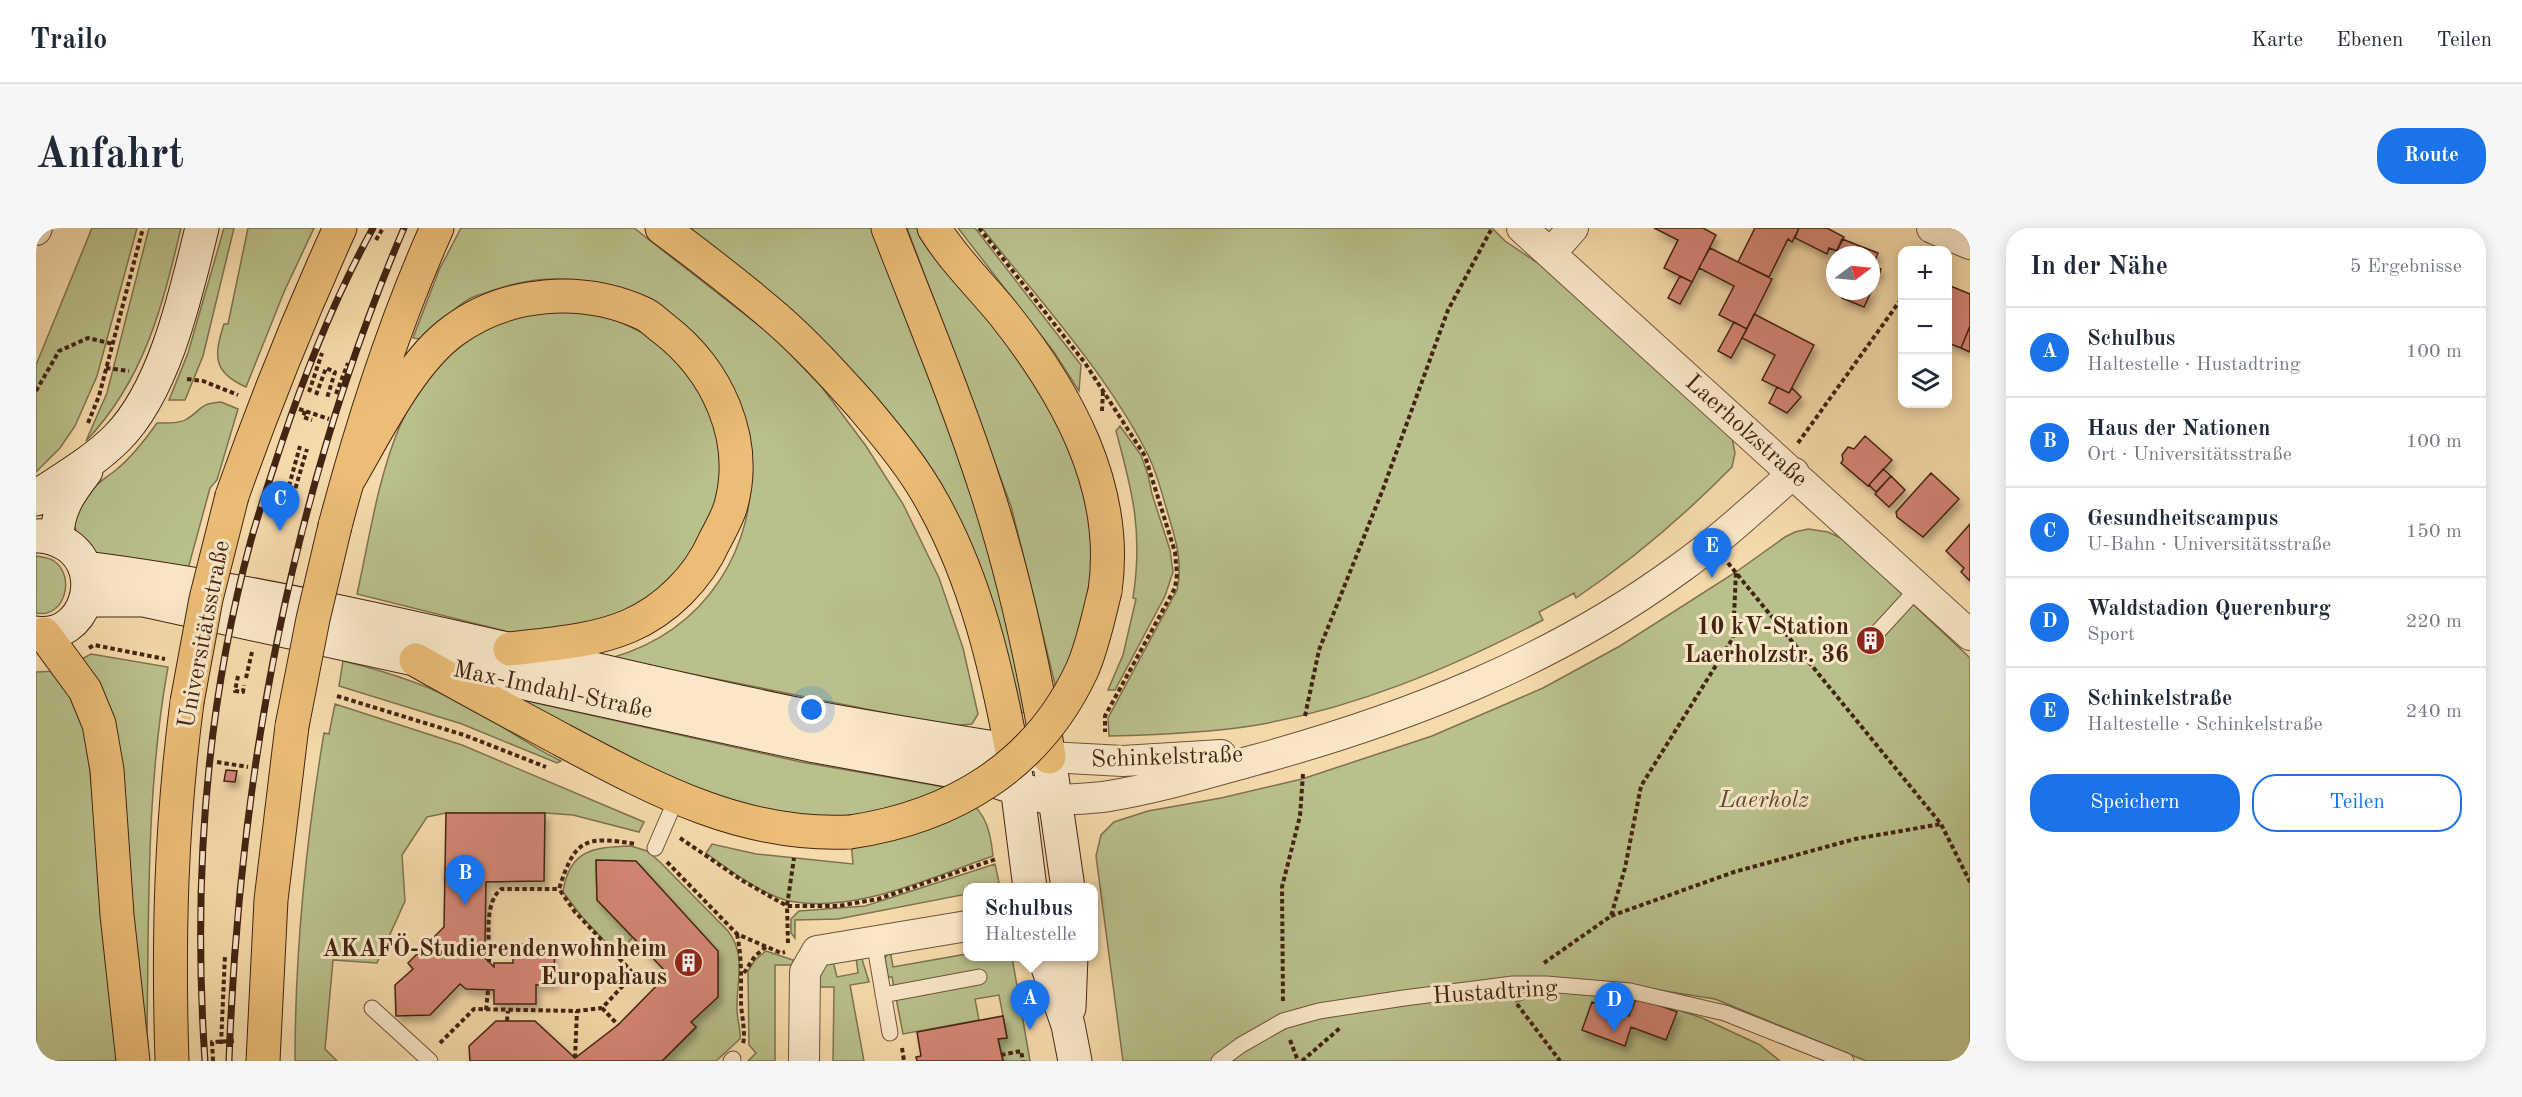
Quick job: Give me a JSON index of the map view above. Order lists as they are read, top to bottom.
{
  "streets": {
    "highway": ["Universitätsstraße"],
    "street": ["Laerholzstraße", "Max-Imdahl-Straße", "Schinkelstraße"],
    "lane": ["Hustadtring"]
  },
  "crossings": [
    ["Laerholzstraße", "Schinkelstraße"]
  ],
  "parks": ["Laerholz"],
  "places": {
    "building": ["10 kV-Station Laerholzstr. 36", "AKAFÖ-Studierendenwohnheim Europahaus"]
  },
  "north": "right",
  "page": {
    "header": "Trailo",
    "nav": ["Karte", "Ebenen", "Teilen"],
    "buttons": [
      "Route",
      ["Speichern", "Teilen"]
    ],
    "title": "Anfahrt",
    "heading": ["In der Nähe", "5 Ergebnisse"],
    "map_buttons": ["+", "−"],
    "list": [
      {
        "mark": "A",
        "name": "Schulbus",
        "note": "Haltestelle · Hustadtring",
        "value": "100 m"
      },
      {
        "mark": "B",
        "name": "Haus der Nationen",
        "note": "Ort · Universitätsstraße",
        "value": "100 m"
      },
      {
        "mark": "C",
        "name": "Gesundheitscampus",
        "note": "U-Bahn · Universitätsstraße",
        "value": "150 m"
      },
      {
        "mark": "D",
        "name": "Waldstadion Querenburg",
        "note": "Sport",
        "value": "220 m"
      },
      {
        "mark": "E",
        "name": "Schinkelstraße",
        "note": "Haltestelle · Schinkelstraße",
        "value": "240 m"
      }
    ],
    "pins": [
      "C",
      "E",
      "B",
      "A",
      "D"
    ],
    "popup": ["Schulbus", "Haltestelle"]
  }
}
